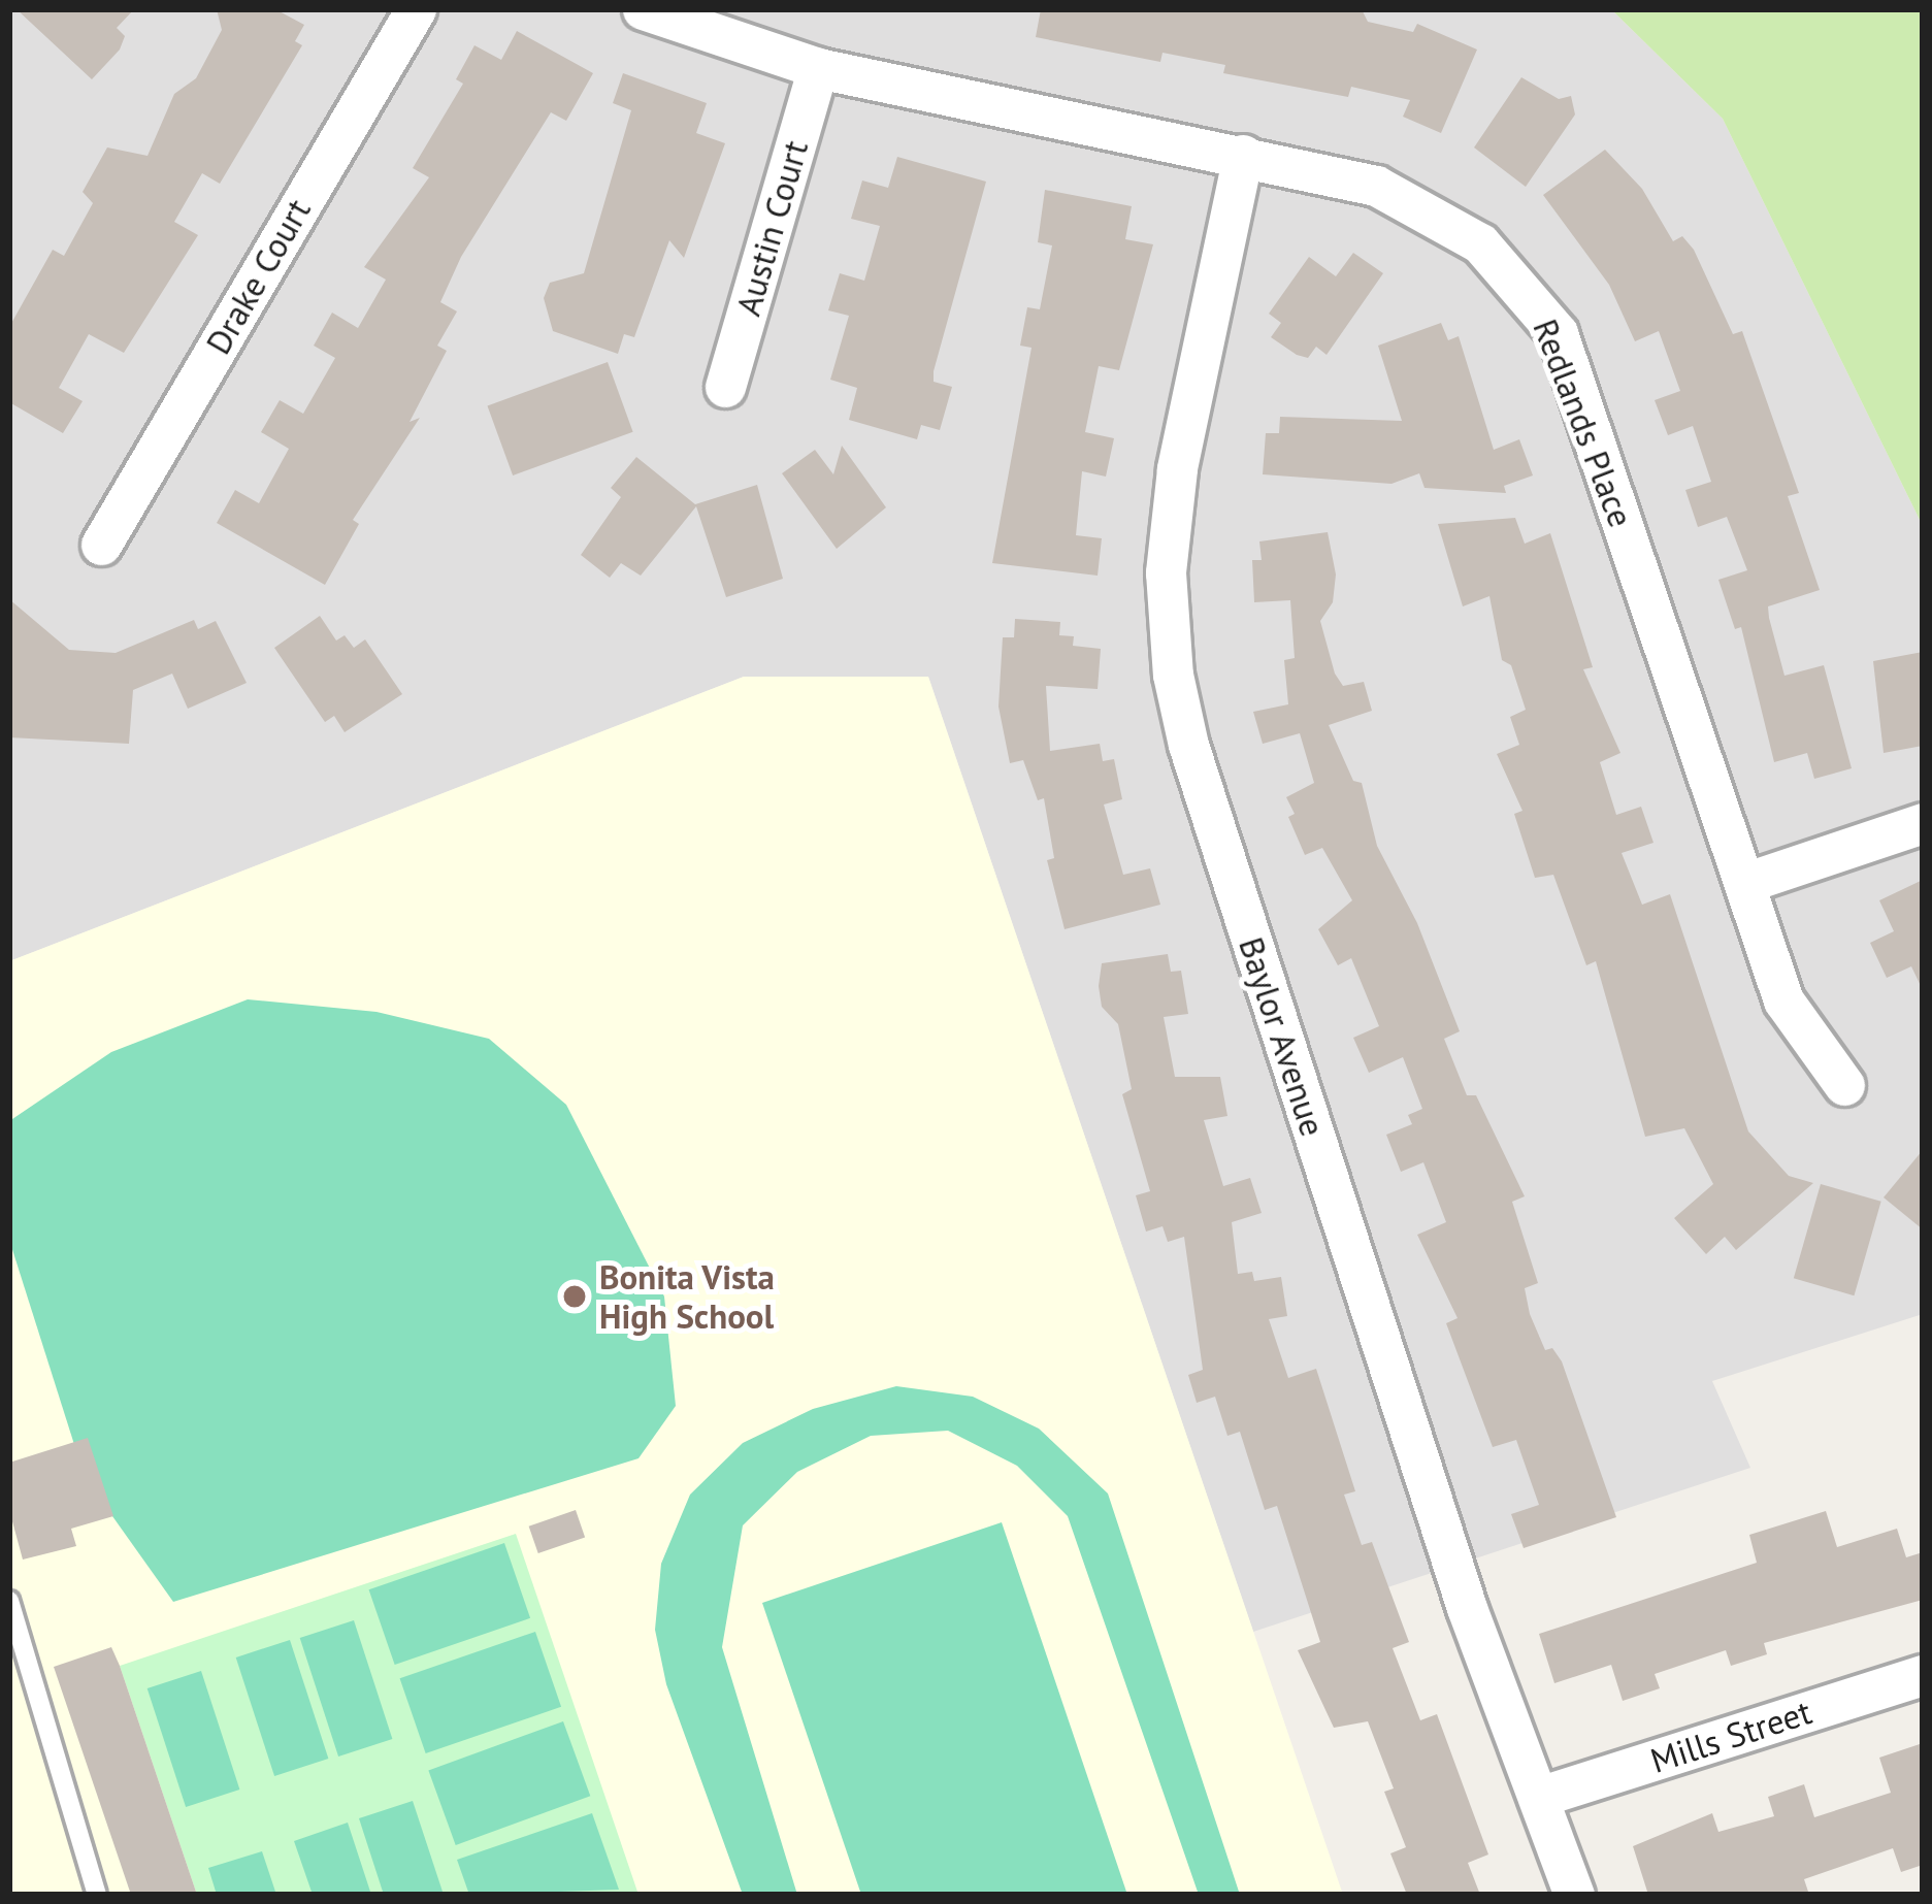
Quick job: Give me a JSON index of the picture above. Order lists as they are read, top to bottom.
{
  "streets": {
    "street": [
      "Austin Court",
      "Drake Court",
      "Redlands Place",
      "Baylor Avenue",
      "Mills Street"
    ]
  },
  "crossings": [
    ["Austin Court", "Redlands Place"],
    ["Redlands Place", "Baylor Avenue"],
    ["Baylor Avenue", "Mills Street"]
  ],
  "places": ["Bonita Vista High School"]
}
